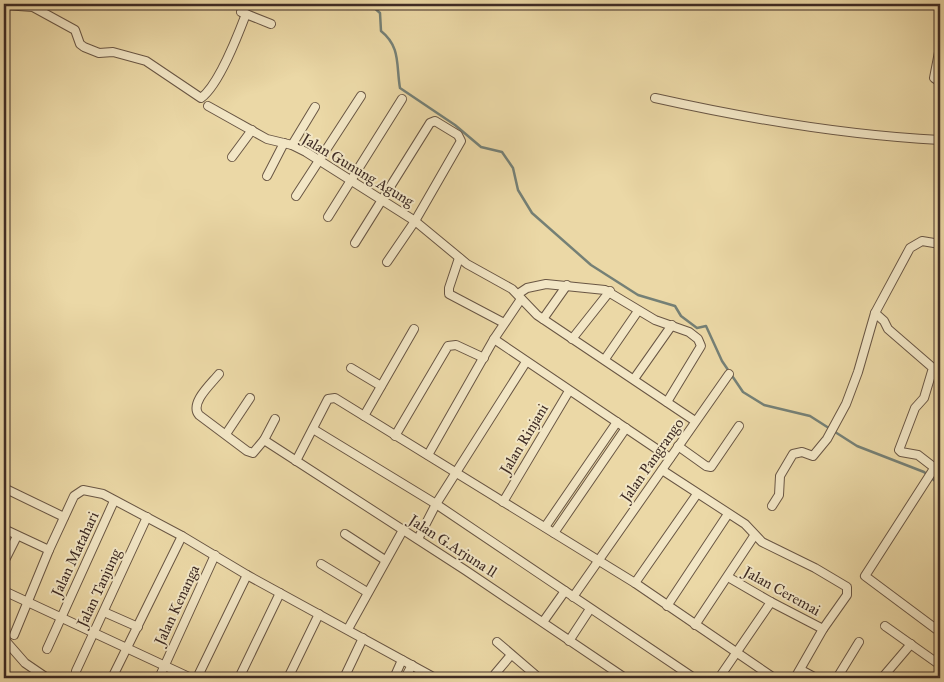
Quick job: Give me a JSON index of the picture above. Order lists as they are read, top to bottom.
{
  "streets": {
    "street": [
      "Jalan Gunung Agung",
      "Jalan Rinjani",
      "Jalan Pangrango",
      "Jalan G.Arjuna ll",
      "Jalan Matahari",
      "Jalan Tanjung",
      "Jalan Ceremai",
      "Jalan Kenanga"
    ]
  },
  "crossings": [
    ["Jalan Gunung Agung", "Jalan Pangrango"]
  ]
}
